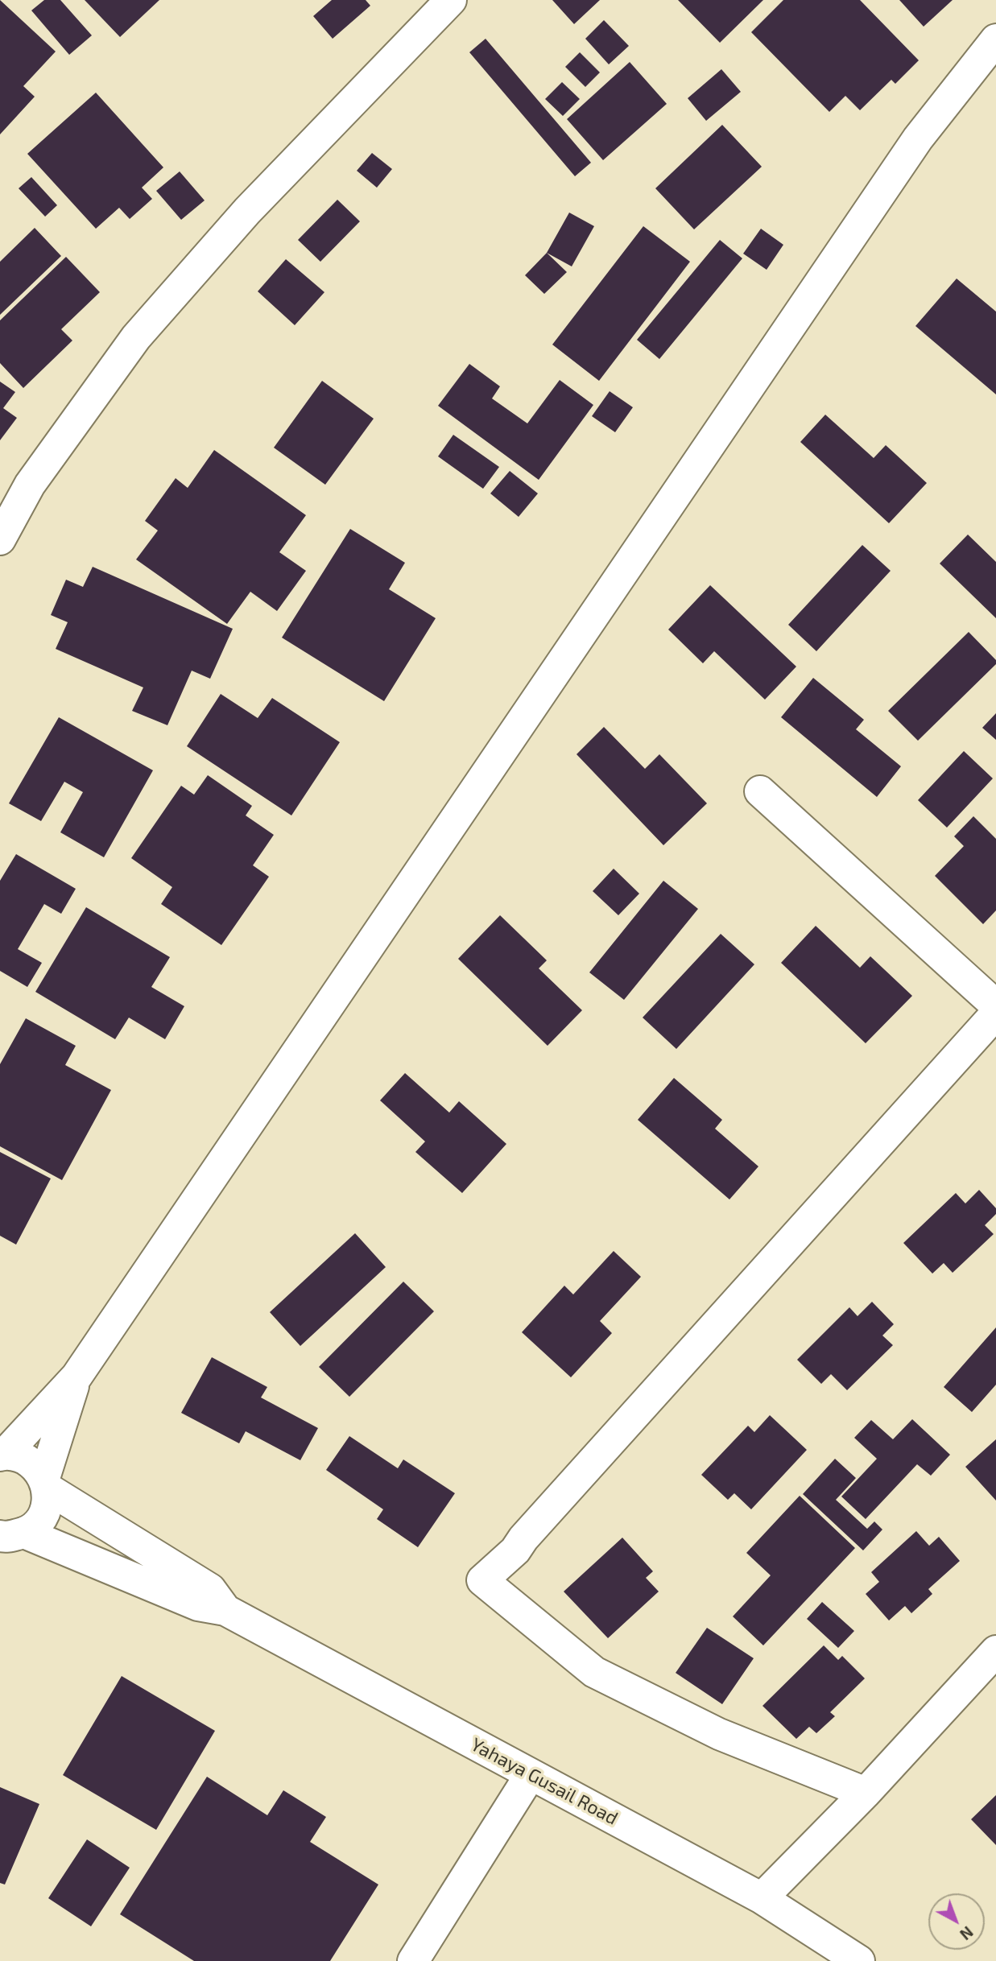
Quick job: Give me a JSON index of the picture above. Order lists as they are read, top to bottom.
{
  "streets": {
    "street": ["Yahaya Gusail Road"]
  },
  "north": "bottom right"
}
